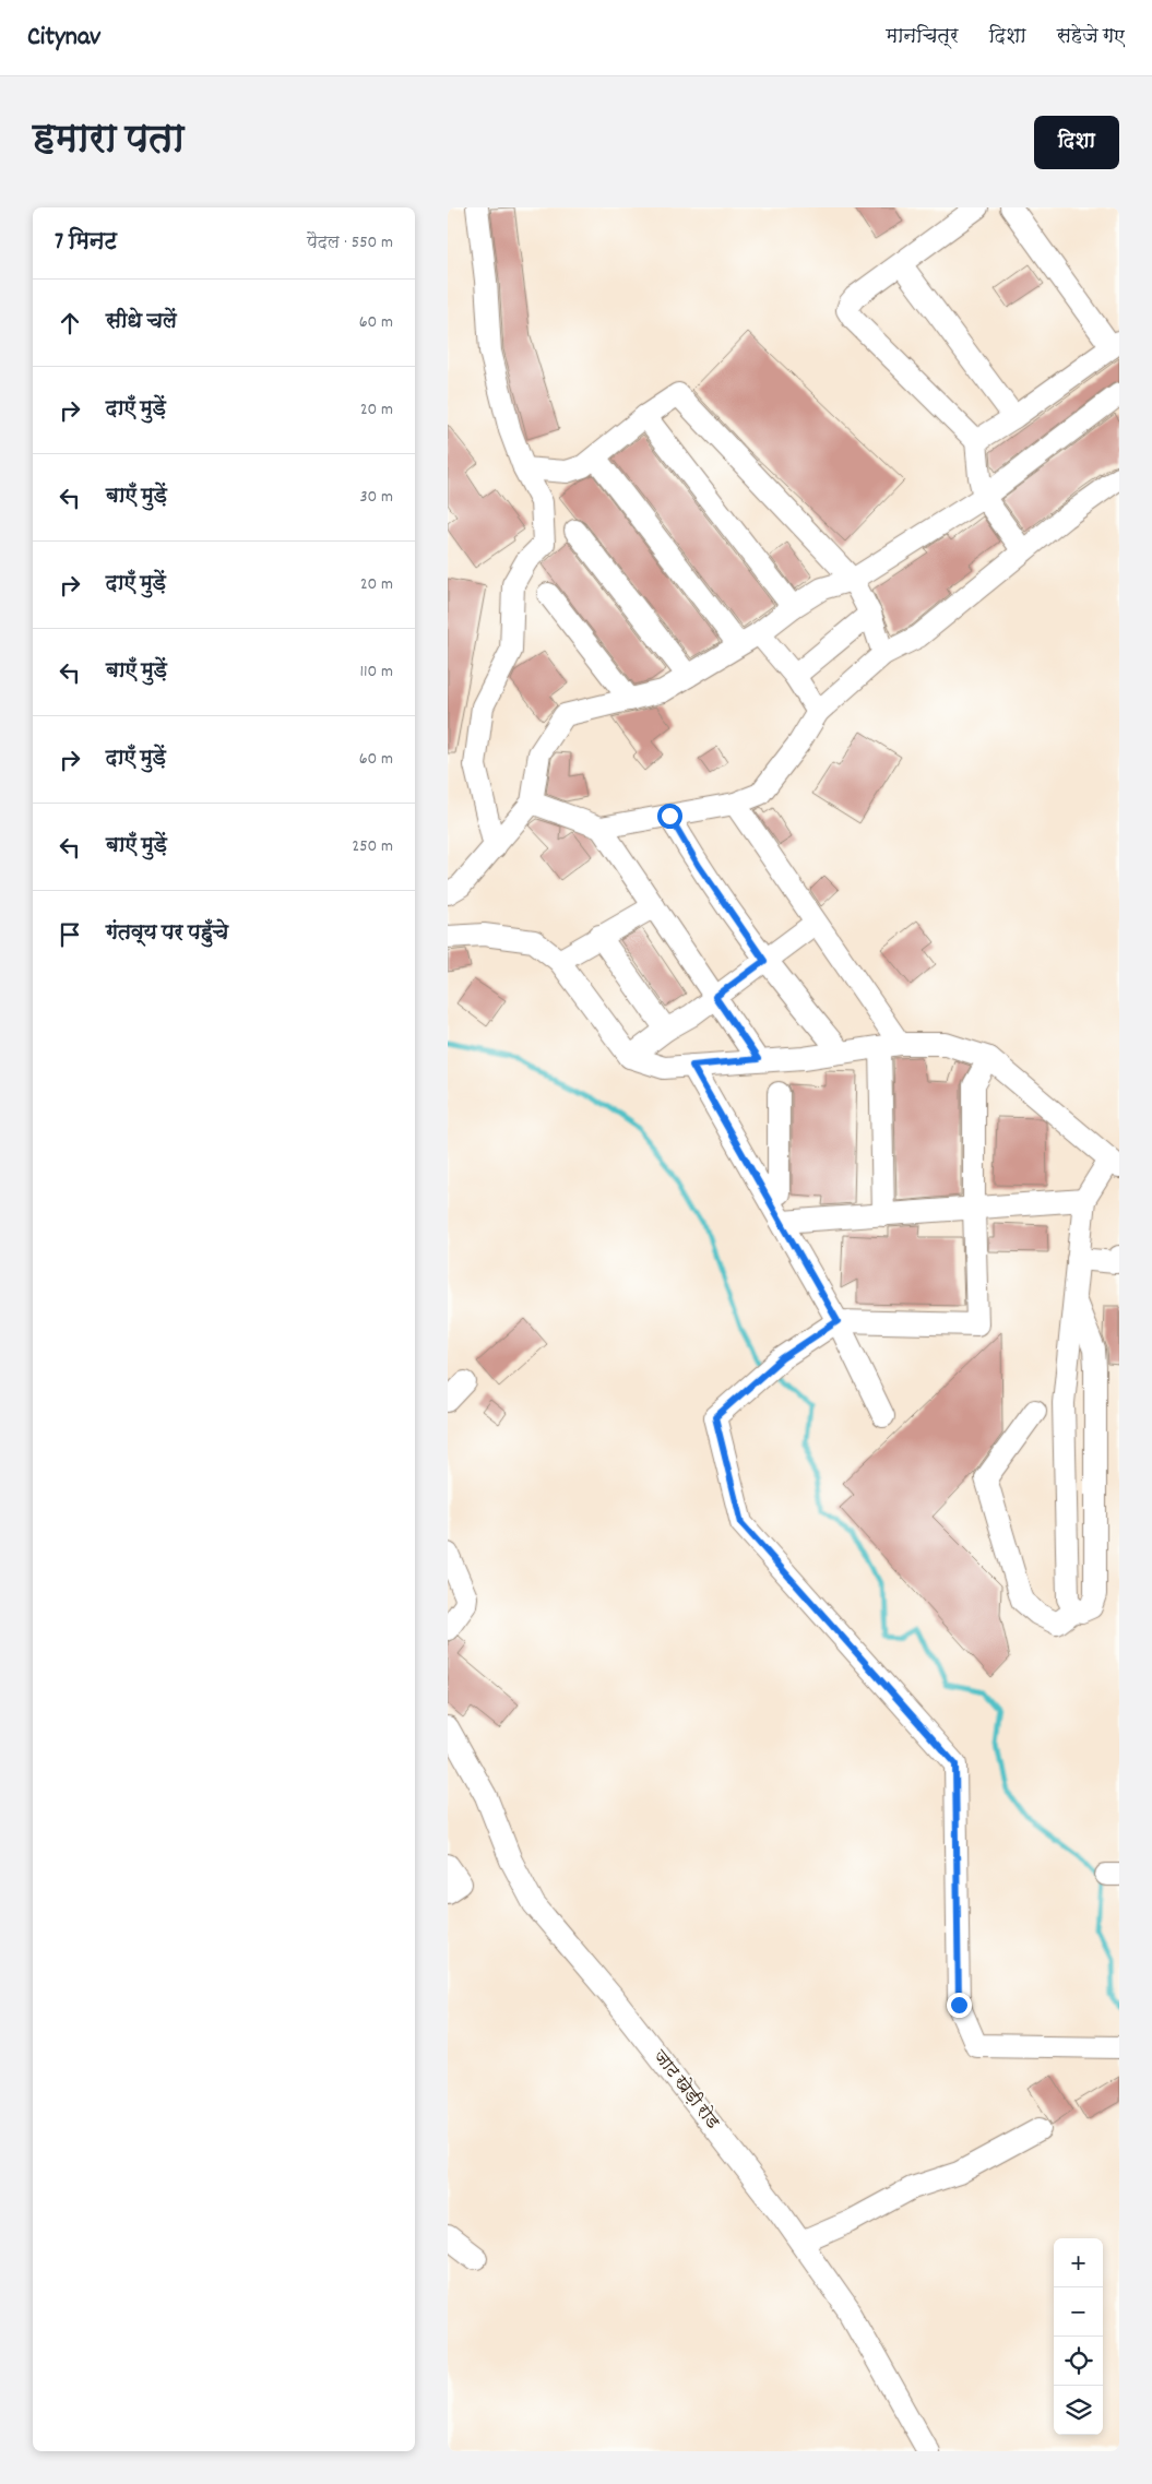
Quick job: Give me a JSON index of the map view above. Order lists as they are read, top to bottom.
{
  "streets": {
    "street": ["जाट खेड़ी रोड"]
  },
  "page": {
    "header": "Citynav",
    "nav": ["मानचित्र", "दिशा", "सहेजे गए"],
    "title": "हमारा पता",
    "buttons": "दिशा",
    "heading": ["7 मिनट", "पैदल · 550 m"],
    "list": [
      ["सीधे चलें", "60 m"],
      ["दाएँ मुड़ें", "20 m"],
      ["बाएँ मुड़ें", "30 m"],
      ["दाएँ मुड़ें", "20 m"],
      ["बाएँ मुड़ें", "110 m"],
      ["दाएँ मुड़ें", "60 m"],
      ["बाएँ मुड़ें", "250 m"],
      "गंतव्य पर पहुँचे"
    ],
    "map_buttons": ["+", "−"]
  }
}
